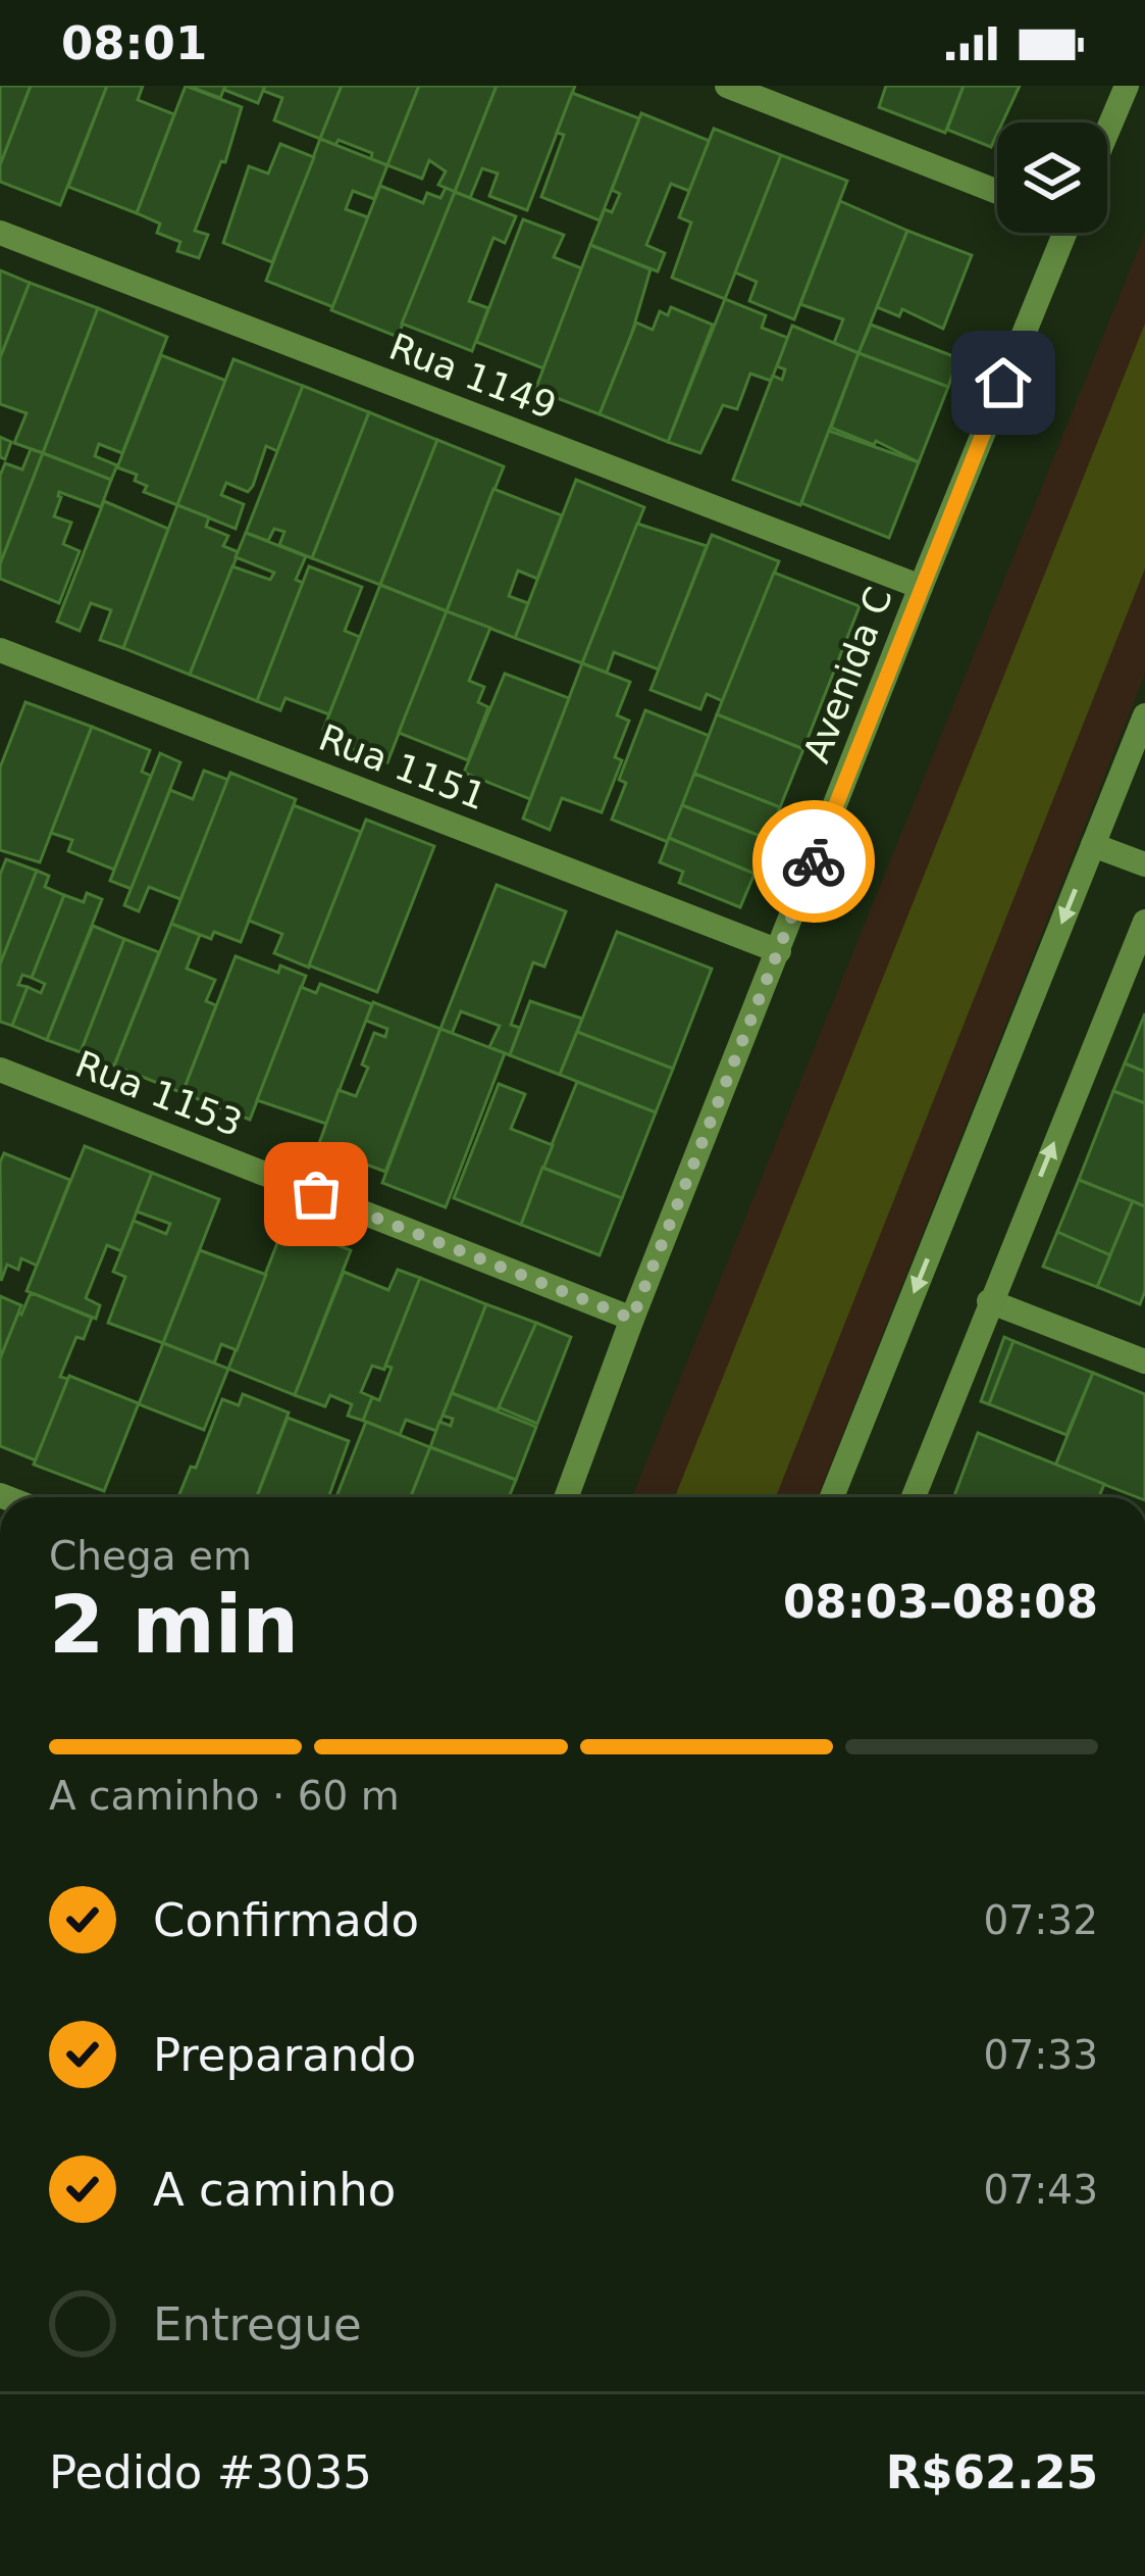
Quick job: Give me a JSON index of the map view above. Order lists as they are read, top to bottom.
{
  "streets": {
    "street": [
      "Rua 1149",
      "Avenida C",
      "Rua 1151",
      "Rua 1153"
    ]
  },
  "crossings": [
    ["Rua 1149", "Avenida C"],
    ["Avenida C", "Rua 1151"],
    ["Avenida C", "Rua 1153"]
  ],
  "page": {
    "status": "08:01",
    "heading": ["2 min", "Chega em", "08:03–08:08"],
    "panel": ["Pedido #3035", "R$62.25"],
    "bar": "A caminho · 60 m",
    "list": [
      ["Confirmado", "07:32"],
      ["Preparando", "07:33"],
      ["A caminho", "07:43"],
      "Entregue"
    ]
  }
}
